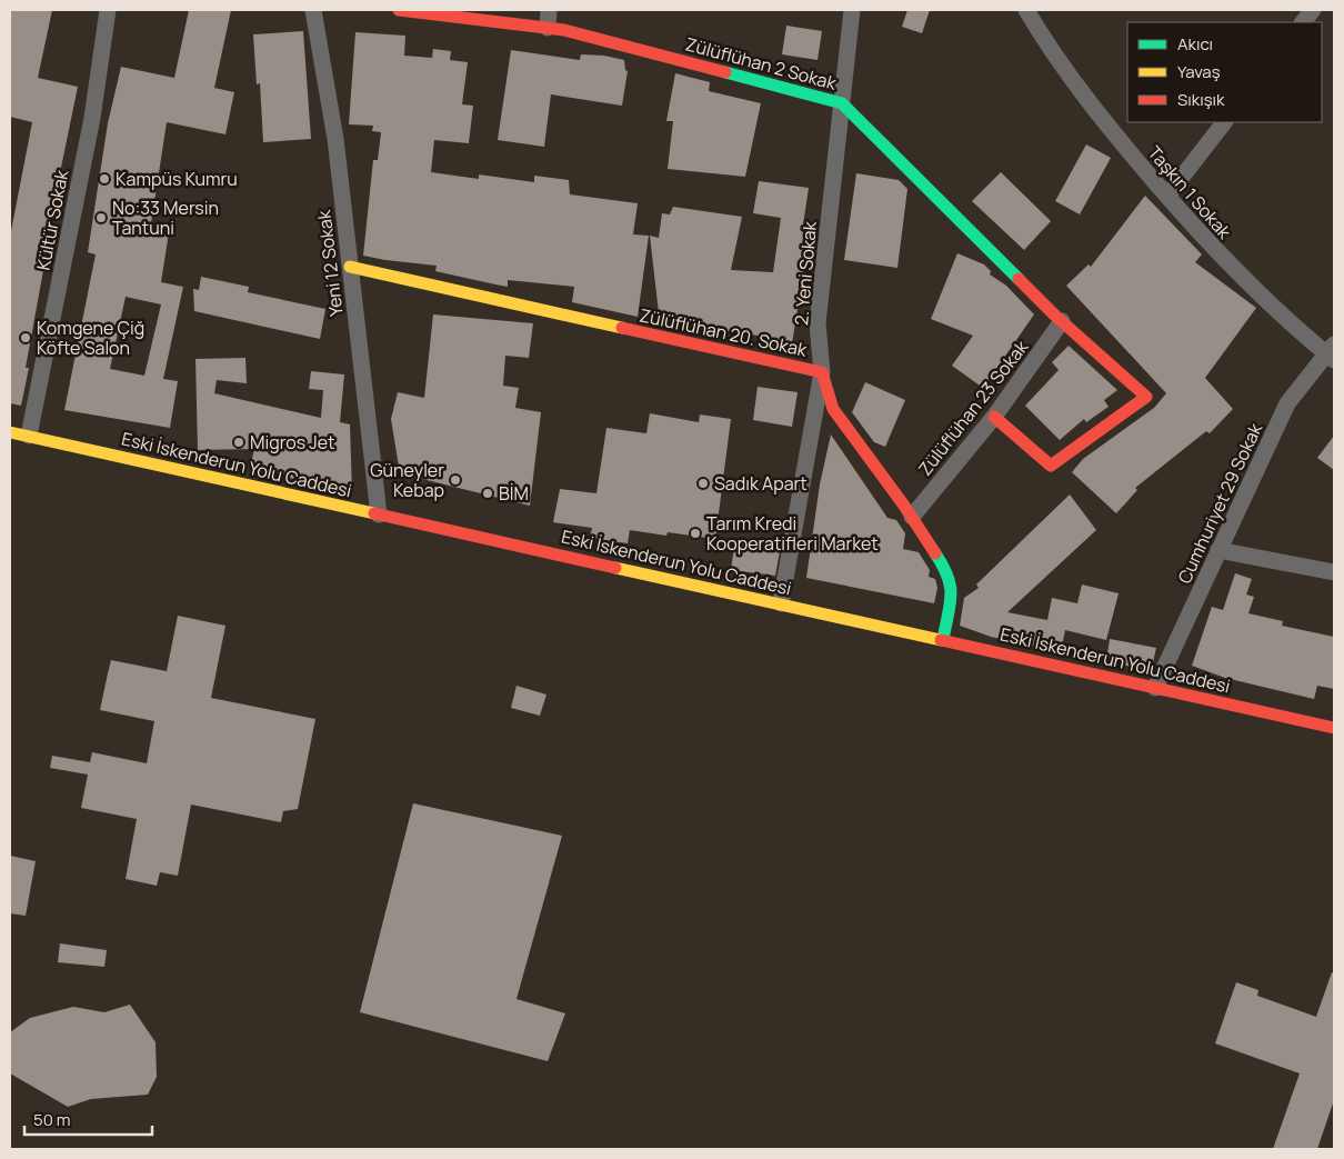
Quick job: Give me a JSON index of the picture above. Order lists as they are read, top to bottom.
{
  "streets": {
    "street": [
      "Zülüflühan 2 Sokak",
      "Taşkın 1 Sokak",
      "Kültür Sokak",
      "Yeni 12 Sokak",
      "2. Yeni Sokak",
      "Zülüflühan 20. Sokak",
      "Zülüflühan 23 Sokak",
      "Eski İskenderun Yolu Caddesi",
      "Cumhuriyet 29 Sokak"
    ]
  },
  "crossings": [
    ["Zülüflühan 2 Sokak", "2. Yeni Sokak"],
    ["Zülüflühan 2 Sokak", "Zülüflühan 23 Sokak"],
    ["Taşkın 1 Sokak", "Cumhuriyet 29 Sokak"],
    ["Kültür Sokak", "Eski İskenderun Yolu Caddesi"],
    ["Yeni 12 Sokak", "Zülüflühan 20. Sokak"],
    ["Yeni 12 Sokak", "Eski İskenderun Yolu Caddesi"],
    ["2. Yeni Sokak", "Zülüflühan 20. Sokak"],
    ["2. Yeni Sokak", "Eski İskenderun Yolu Caddesi"],
    ["Zülüflühan 20. Sokak", "Zülüflühan 23 Sokak"],
    ["Zülüflühan 20. Sokak", "Eski İskenderun Yolu Caddesi"],
    ["Eski İskenderun Yolu Caddesi", "Cumhuriyet 29 Sokak"]
  ],
  "places": [
    "Kampüs Kumru",
    "No:33 Mersin Tantuni",
    "Komgene Çiğ Köfte Salon",
    "Migros Jet",
    "Güneyler Kebap",
    "Sadık Apart",
    "BİM",
    "Tarım Kredi Kooperatifleri Market"
  ],
  "legend": ["Akıcı", "Yavaş", "Sıkışık"],
  "scale_bar": "50 m"
}
